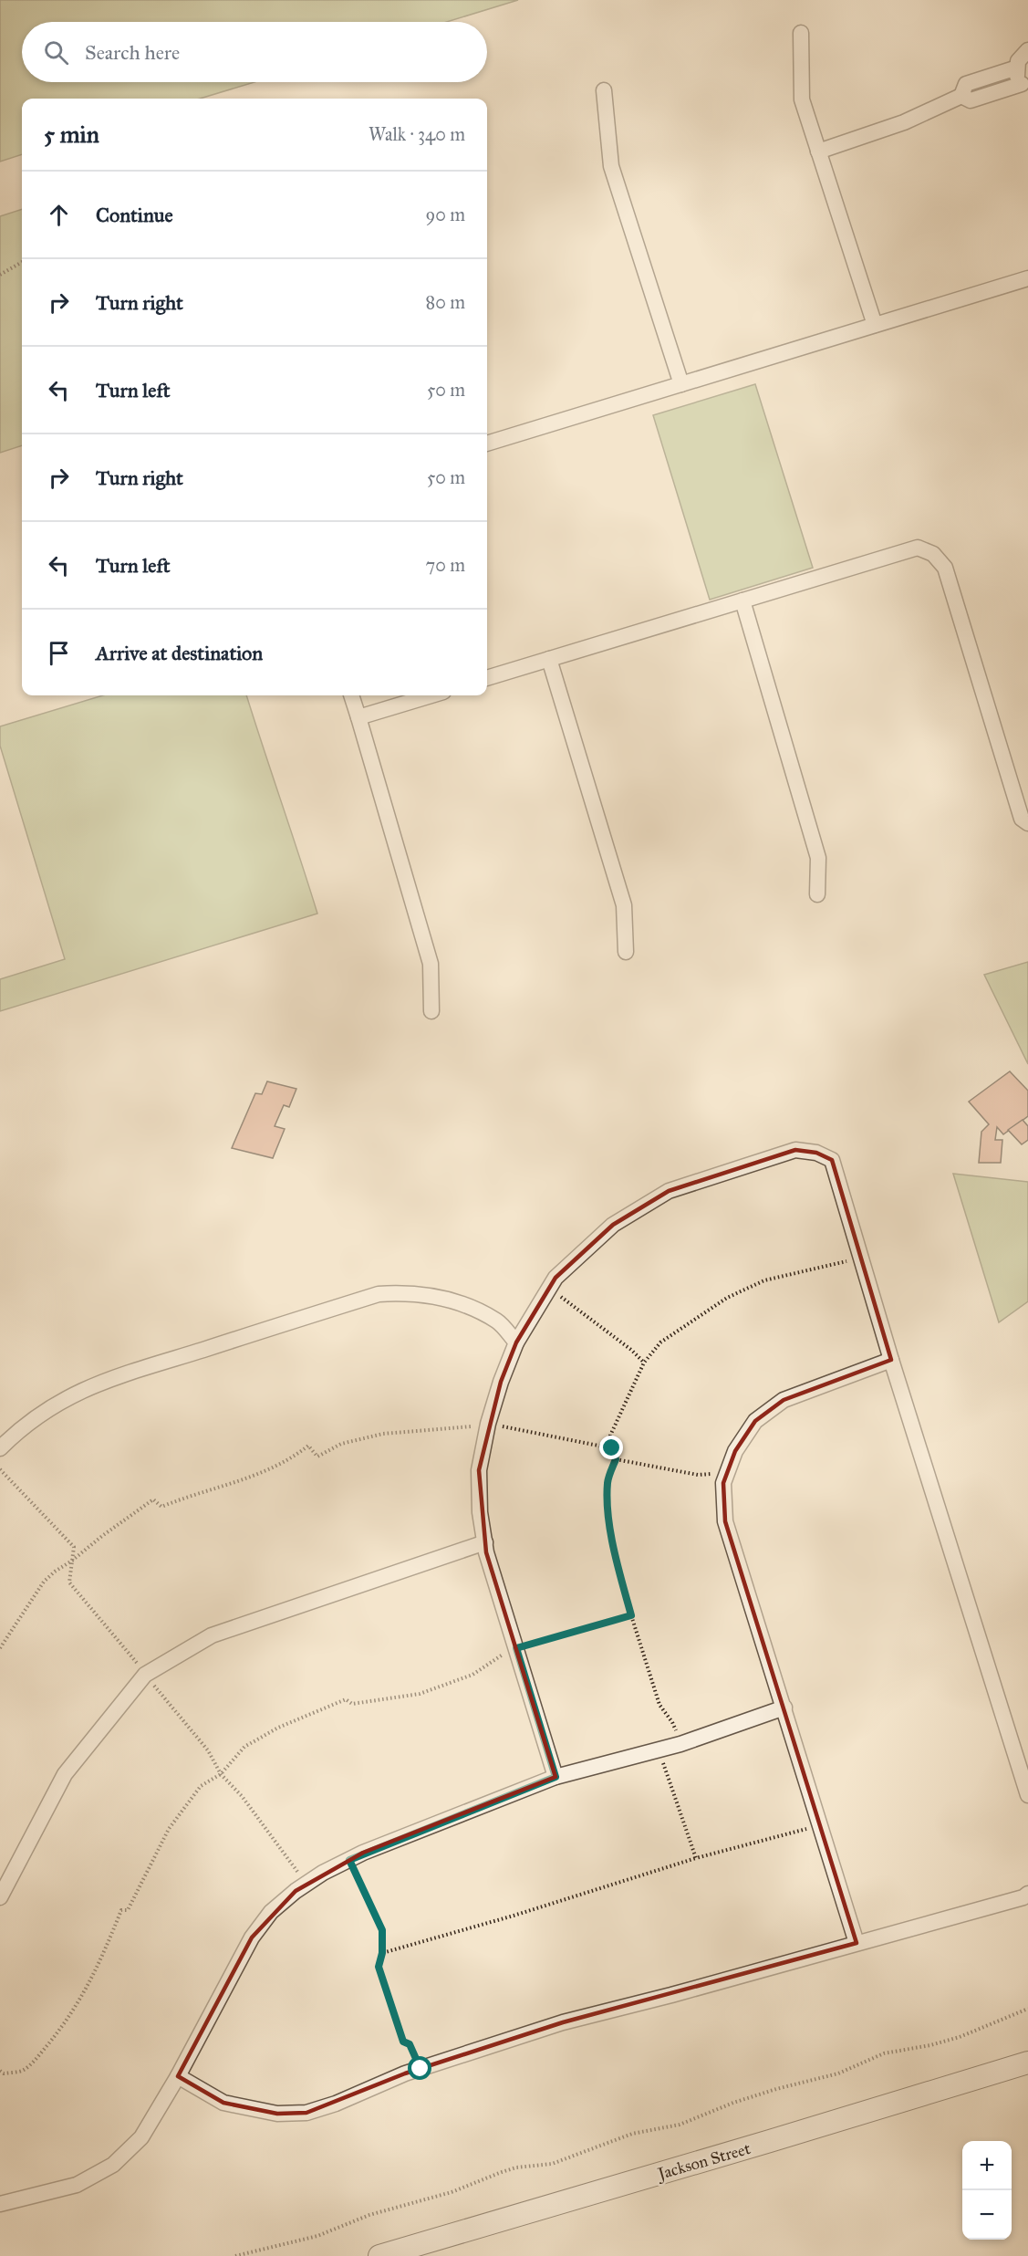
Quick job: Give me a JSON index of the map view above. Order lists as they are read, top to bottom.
{
  "streets": {
    "main road": ["Jackson Street"]
  },
  "page": {
    "search": "Search here",
    "heading": ["5 min", "Walk · 340 m"],
    "list": [
      ["Continue", "90 m"],
      ["Turn right", "80 m"],
      ["Turn left", "50 m"],
      ["Turn right", "50 m"],
      ["Turn left", "70 m"],
      "Arrive at destination"
    ],
    "map_buttons": ["+", "−"]
  }
}
